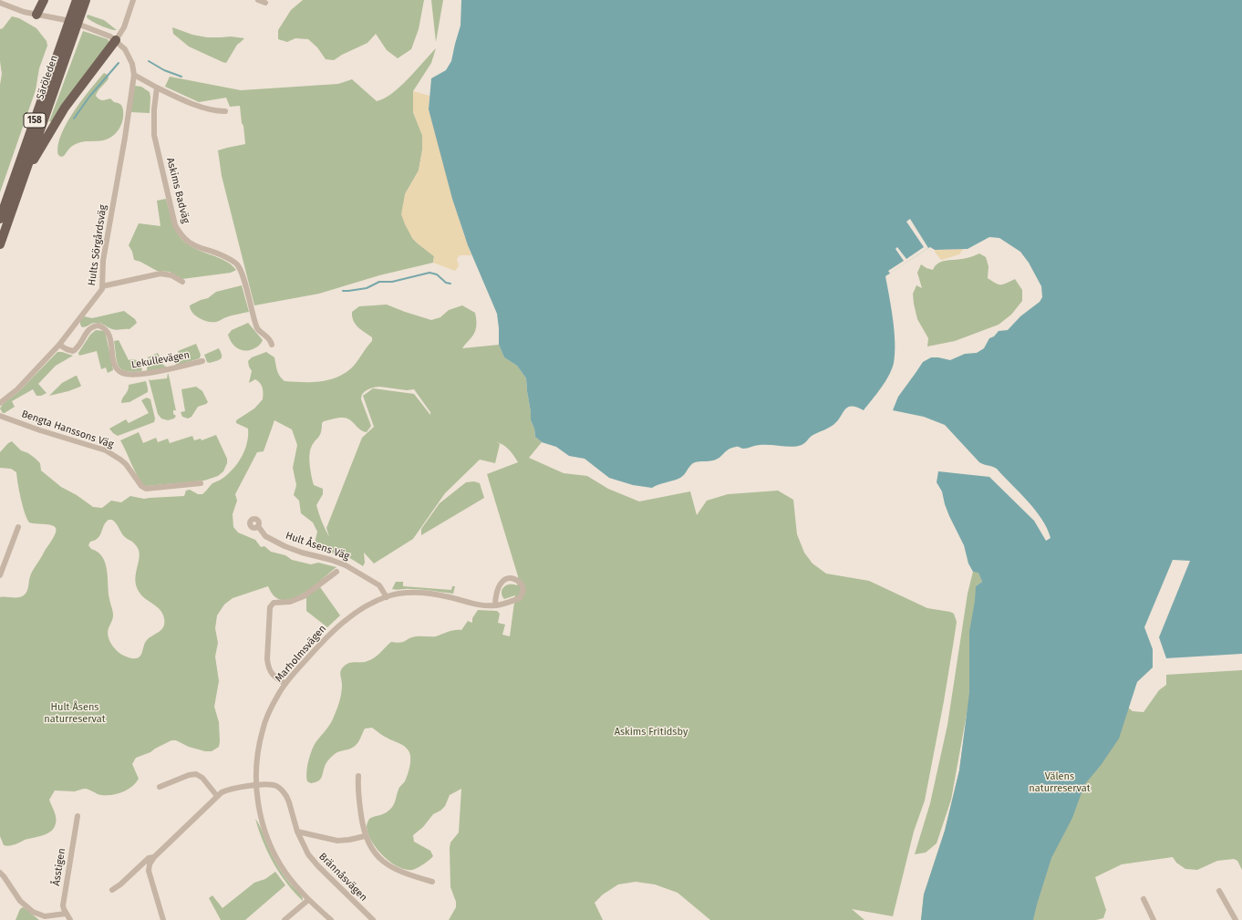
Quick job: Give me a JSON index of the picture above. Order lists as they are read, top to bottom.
{
  "streets": {
    "main road": ["Säröleden", "158"],
    "street": [
      "Askims Badväg",
      "Hults Sörgårdsväg",
      "Lekullevägen",
      "Bengta Hanssons Väg",
      "Hult Åsens Väg",
      "Marholmsvägen",
      "Åsstigen",
      "Brännåsvägen"
    ]
  },
  "crossings": [
    ["Säröleden", "158"],
    ["Hults Sörgårdsväg", "Lekullevägen"],
    ["Hult Åsens Väg", "Marholmsvägen"],
    ["Marholmsvägen", "Brännåsvägen"]
  ],
  "parks": ["Hult Åsens naturreservat", "Askims Fritidsby", "Välens naturreservat"]
}
